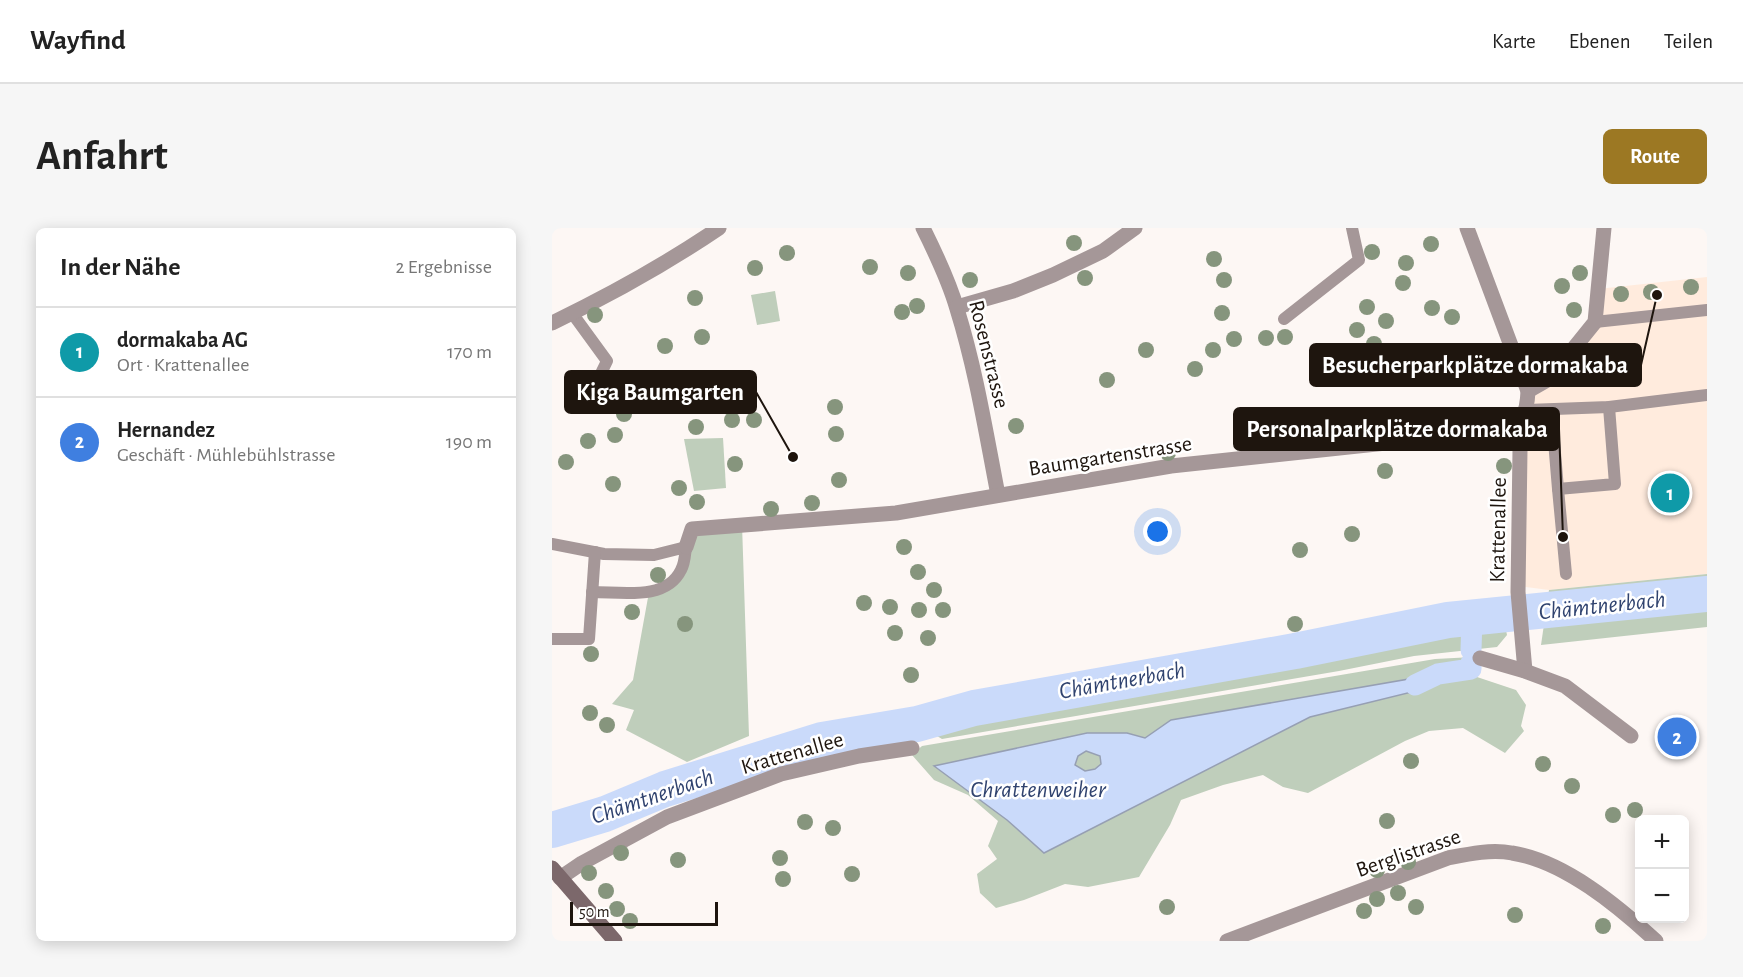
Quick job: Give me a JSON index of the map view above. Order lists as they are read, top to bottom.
{
  "streets": {
    "street": [
      "Rosenstrasse",
      "Baumgartenstrasse",
      "Krattenallee",
      "Berglistrasse"
    ]
  },
  "crossings": [
    ["Rosenstrasse", "Baumgartenstrasse"],
    ["Baumgartenstrasse", "Krattenallee"]
  ],
  "water": ["Chämtnerbach", "Chrattenweiher"],
  "places": ["Besucherparkplätze dormakaba", "Kiga Baumgarten", "Personalparkplätze dormakaba"],
  "scale_bar": "50 m",
  "page": {
    "header": "Wayfind",
    "nav": ["Karte", "Ebenen", "Teilen"],
    "buttons": "Route",
    "title": "Anfahrt",
    "heading": ["In der Nähe", "2 Ergebnisse"],
    "list": [
      {
        "mark": "1",
        "name": "dormakaba AG",
        "note": "Ort · Krattenallee",
        "value": "170 m"
      },
      {
        "mark": "2",
        "name": "Hernandez",
        "note": "Geschäft · Mühlebühlstrasse",
        "value": "190 m"
      }
    ],
    "pins": ["1", "2"],
    "map_buttons": ["+", "−"],
    "scale": "50 m"
  }
}
